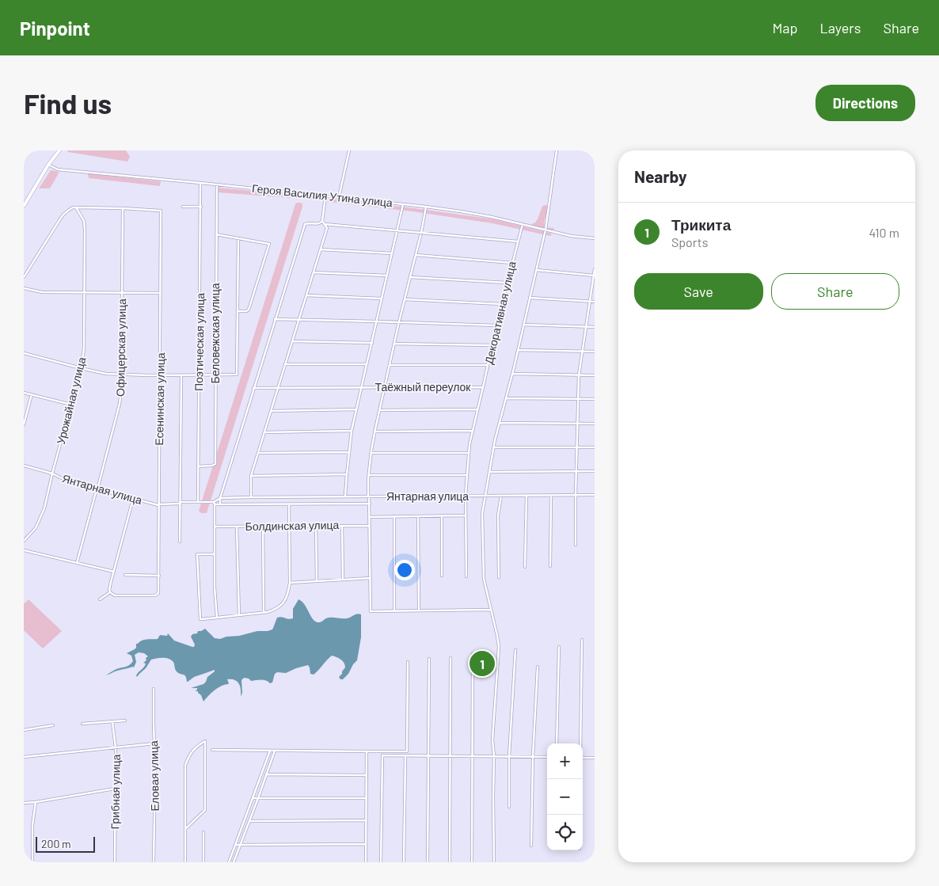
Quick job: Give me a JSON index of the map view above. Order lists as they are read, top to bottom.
{
  "streets": {
    "street": [
      "Героя Василия Утина улица",
      "Декоративная улица",
      "Беловежская улица",
      "Поэтическая улица",
      "Офицерская улица",
      "Таёжный переулок",
      "Есенинская улица",
      "Урожайная улица",
      "Янтарная улица",
      "Болдинская улица",
      "Еловая улица",
      "Грибная улица"
    ]
  },
  "crossings": [
    ["Героя Василия Утина улица", "Декоративная улица"],
    ["Героя Василия Утина улица", "Беловежская улица"],
    ["Героя Василия Утина улица", "Поэтическая улица"],
    ["Декоративная улица", "Таёжный переулок"],
    ["Декоративная улица", "Янтарная улица"],
    ["Беловежская улица", "Поэтическая улица"],
    ["Поэтическая улица", "Янтарная улица"],
    ["Офицерская улица", "Есенинская улица"],
    ["Офицерская улица", "Янтарная улица"],
    ["Есенинская улица", "Янтарная улица"],
    ["Урожайная улица", "Янтарная улица"]
  ],
  "scale_bar": "200 m",
  "page": {
    "header": "Pinpoint",
    "nav": ["Map", "Layers", "Share"],
    "buttons": [
      "Directions",
      ["Save", "Share"]
    ],
    "title": "Find us",
    "heading": "Nearby",
    "list": [
      {
        "mark": "1",
        "name": "Трикита",
        "note": "Sports",
        "value": "410 m"
      }
    ],
    "pins": "1",
    "map_buttons": ["+", "−"],
    "scale": "200 m"
  }
}
